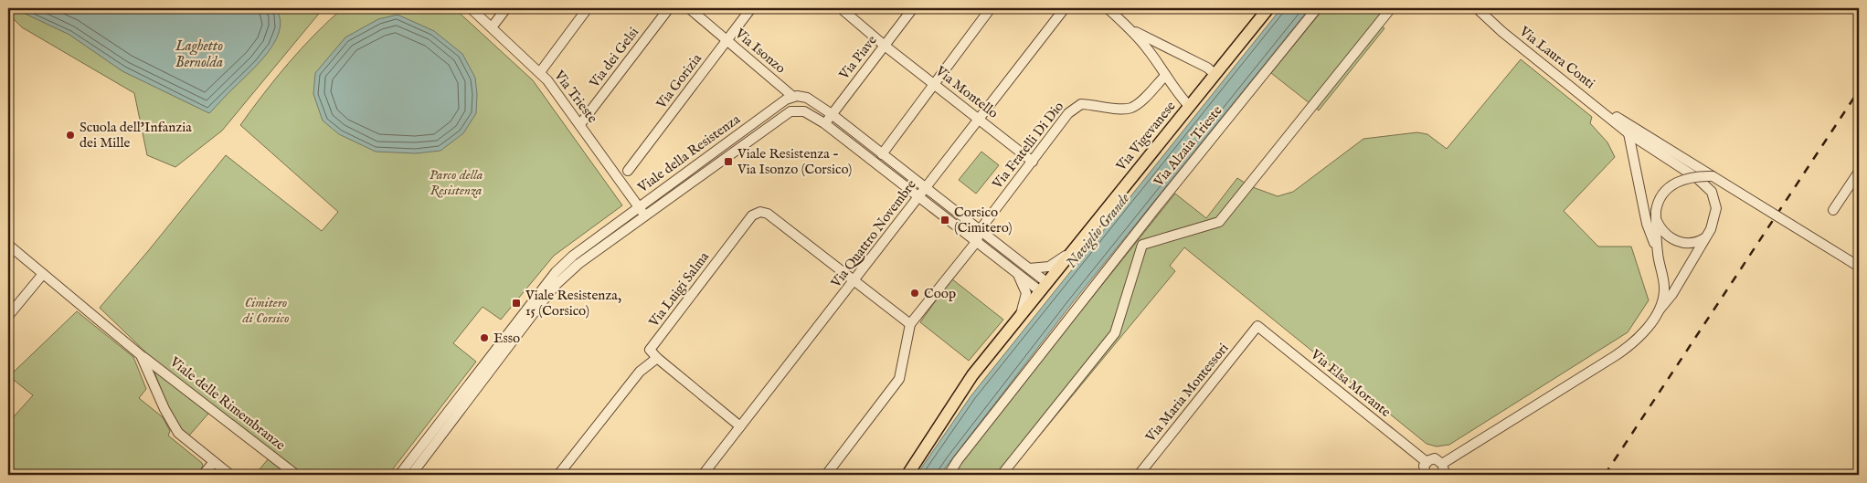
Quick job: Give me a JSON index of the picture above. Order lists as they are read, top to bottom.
{
  "streets": {
    "main road": ["Via Vigevanese"],
    "street": [
      "Via Isonzo",
      "Via dei Gelsi",
      "Via Piave",
      "Via Laura Conti",
      "Via Gorizia",
      "Via Montello",
      "Via Trieste",
      "Via Fratelli Di Dio",
      "Via Alzaia Trieste",
      "Viale della Resistenza",
      "Via Quattro Novembre",
      "Via Luigi Salma",
      "Via Elsa Morante",
      "Via Maria Montessori",
      "Viale delle Rimembranze"
    ]
  },
  "crossings": [
    ["Via Isonzo", "Via Gorizia"],
    ["Via Isonzo", "Viale della Resistenza"],
    ["Via dei Gelsi", "Via Trieste"],
    ["Via Piave", "Via Montello"],
    ["Via Piave", "Viale della Resistenza"],
    ["Via Montello", "Via Fratelli Di Dio"],
    ["Via Montello", "Via Quattro Novembre"],
    ["Via Trieste", "Viale della Resistenza"],
    ["Via Vigevanese", "Viale della Resistenza"],
    ["Via Fratelli Di Dio", "Viale della Resistenza"],
    ["Viale della Resistenza", "Via Quattro Novembre"],
    ["Via Quattro Novembre", "Via Luigi Salma"],
    ["Via Elsa Morante", "Via Maria Montessori"]
  ],
  "water": ["Laghetto Bernolda", "Naviglio Grande"],
  "parks": ["Parco della Resistenza", "Cimitero di Corsico"],
  "places": {
    "other": ["Scuola dell'Infanzia dei Mille", "Coop", "Esso"],
    "transit": ["Viale Resistenza - Via Isonzo (Corsico)", "Corsico (Cimitero)", "Viale Resistenza, 15 (Corsico)"]
  }
}
